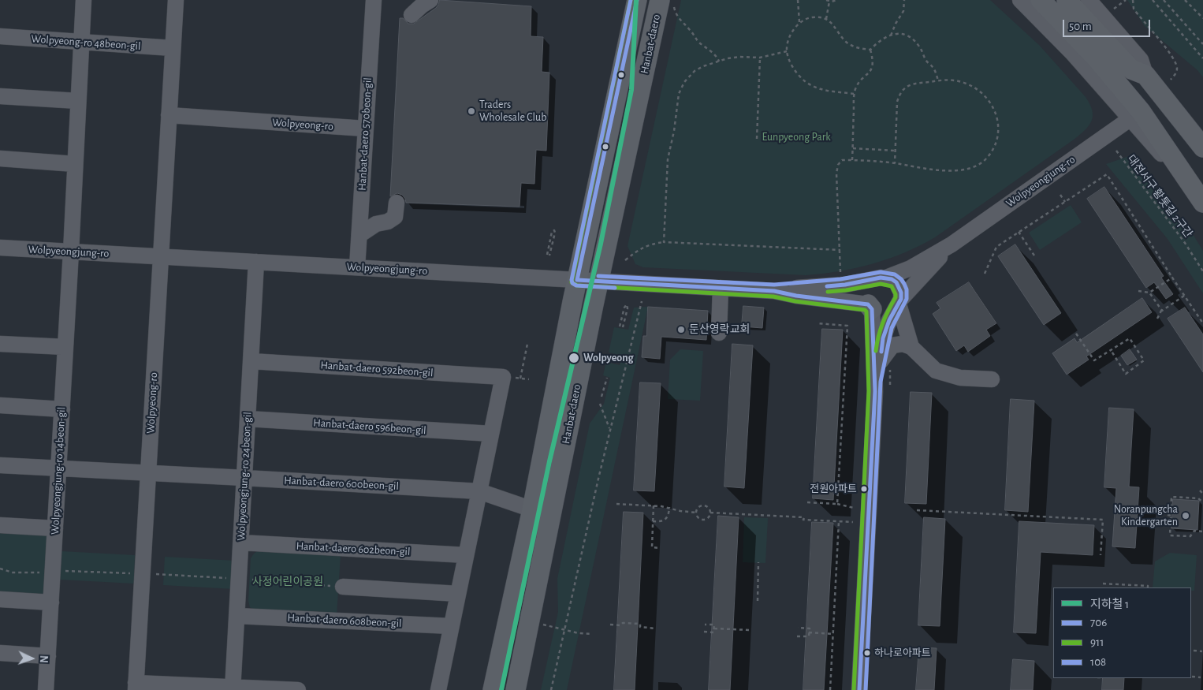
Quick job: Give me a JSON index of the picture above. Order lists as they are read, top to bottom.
{
  "streets": {
    "main road": ["Hanbat-daero"],
    "street": [
      "Wolpyeong-ro 48beon-gil",
      "Wolpyeong-ro",
      "Hanbat-daero 570beon-gil",
      "Wolpyeongjung-ro",
      "Hanbat-daero 592beon-gil",
      "Hanbat-daero 596beon-gil",
      "Wolpyeongjung-ro 14beon-gil",
      "Wolpyeongjung-ro 24beon-gil",
      "Hanbat-daero 600beon-gil",
      "Hanbat-daero 602beon-gil",
      "Hanbat-daero 608beon-gil"
    ],
    "path": ["대전서구 황톳길 2구간"]
  },
  "crossings": [
    ["Wolpyeong-ro 48beon-gil", "Wolpyeong-ro"],
    ["Wolpyeong-ro 48beon-gil", "Wolpyeongjung-ro 14beon-gil"],
    ["Hanbat-daero", "Wolpyeongjung-ro"],
    ["Hanbat-daero", "Hanbat-daero 600beon-gil"],
    ["Wolpyeong-ro", "Hanbat-daero 570beon-gil"],
    ["Wolpyeong-ro", "Wolpyeongjung-ro"],
    ["Wolpyeong-ro", "Hanbat-daero 600beon-gil"],
    ["Hanbat-daero 570beon-gil", "Wolpyeongjung-ro"],
    ["Wolpyeongjung-ro", "Wolpyeongjung-ro 14beon-gil"],
    ["Wolpyeongjung-ro", "Wolpyeongjung-ro 24beon-gil"],
    ["Hanbat-daero 592beon-gil", "Hanbat-daero 596beon-gil"],
    ["Hanbat-daero 592beon-gil", "Wolpyeongjung-ro 24beon-gil"],
    ["Hanbat-daero 596beon-gil", "Wolpyeongjung-ro 24beon-gil"],
    ["Wolpyeongjung-ro 14beon-gil", "Hanbat-daero 600beon-gil"],
    ["Wolpyeongjung-ro 24beon-gil", "Hanbat-daero 600beon-gil"],
    ["Wolpyeongjung-ro 24beon-gil", "Hanbat-daero 602beon-gil"],
    ["Wolpyeongjung-ro 24beon-gil", "Hanbat-daero 608beon-gil"]
  ],
  "parks": ["Eunpyeong Park", "사정어린이공원"],
  "places": [
    "Traders Wholesale Club",
    "둔산영락교회",
    "Wolpyeong",
    "전원아파트",
    "Noranpungcha Kindergarten",
    "하나로아파트"
  ],
  "lines": [
    "metro line 1",
    "transit line 706",
    "transit line 911",
    "transit line 108"
  ],
  "legend": [
    "지하철 1",
    "706",
    "911",
    "108"
  ],
  "scale_bar": "50 m",
  "north": "right"
}
